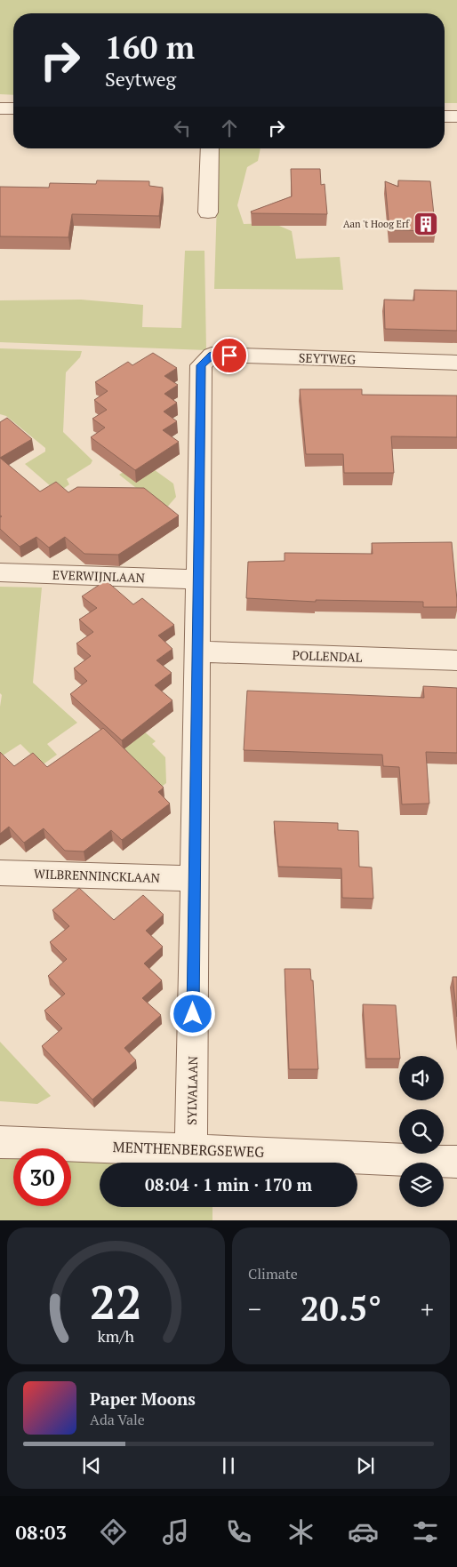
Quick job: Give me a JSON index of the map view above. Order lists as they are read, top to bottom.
{
  "streets": {
    "street": [
      "SEYTWEG",
      "EVERWIJNLAAN",
      "POLLENDAL",
      "WILBRENNINCKLAAN",
      "SYLVALAAN",
      "MENTHENBERGSEWEG"
    ]
  },
  "crossings": [
    ["SEYTWEG", "SYLVALAAN"],
    ["EVERWIJNLAAN", "SYLVALAAN"],
    ["POLLENDAL", "SYLVALAAN"],
    ["WILBRENNINCKLAAN", "SYLVALAAN"],
    ["SYLVALAAN", "MENTHENBERGSEWEG"]
  ],
  "places": {
    "building": ["Aan 't Hoog Erf"]
  },
  "page": {
    "turn": ["160 m", "Seytweg"],
    "limit": "30",
    "trip": "08:04 · 1 min · 170 m",
    "tile": "Climate",
    "heat": ["−", "20.5°", "+"],
    "song": ["Paper Moons", "Ada Vale"],
    "tabs": "08:03",
    "gauge": ["22", "km/h"]
  }
}
